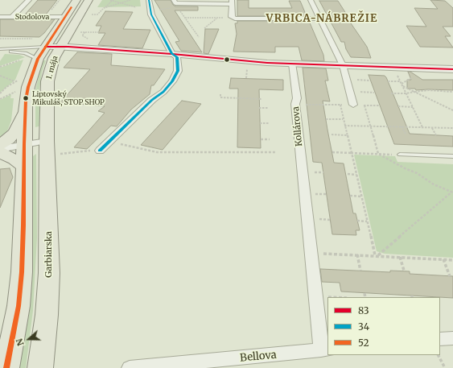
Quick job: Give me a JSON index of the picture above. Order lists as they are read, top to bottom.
{
  "streets": {
    "main road": ["1. mája", "Garbiarska"],
    "street": ["Stodolova", "Kollárova", "Bellova"]
  },
  "crossings": [
    ["Stodolova", "1. mája"],
    ["1. mája", "Garbiarska"],
    ["Kollárova", "Bellova"]
  ],
  "districts": ["VRBICA-NÁBREŽIE"],
  "places": ["Liptovský Mikuláš, STOP SHOP"],
  "lines": ["transit line 34", "transit line 52", "transit line 83"],
  "legend": ["83", "34", "52"],
  "north": "left"
}
